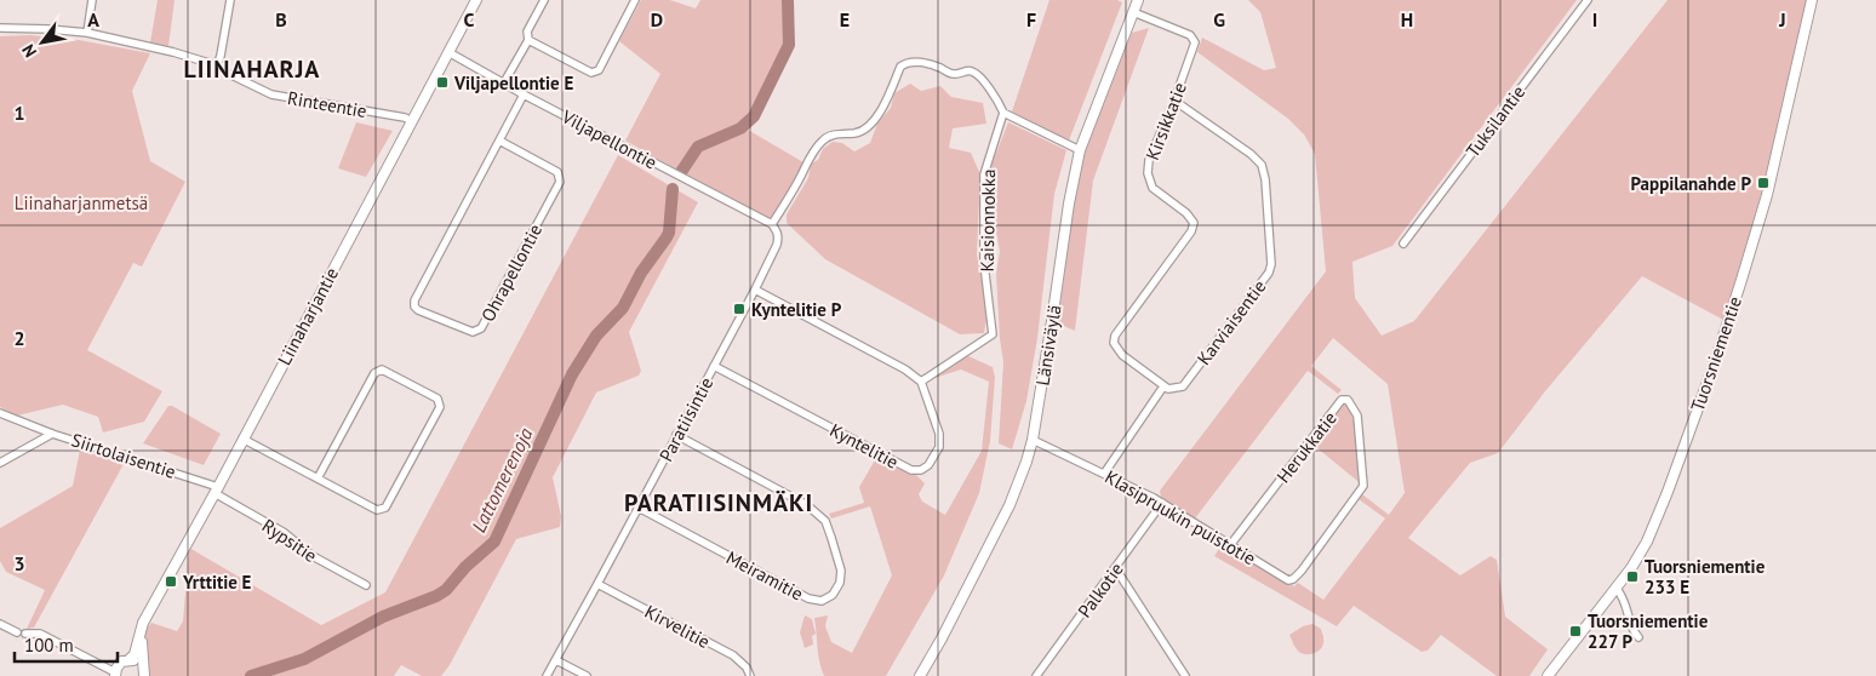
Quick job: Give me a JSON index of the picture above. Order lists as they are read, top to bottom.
{
  "streets": {
    "main road": ["Liinaharjantie", "Länsiväylä", "Tuorsniementie"],
    "street": [
      "Rinteentie",
      "Kirsikkatie",
      "Tuksilantie",
      "Viljapellontie",
      "Kaisionnokka",
      "Ohrapellontie",
      "Karviaisentie",
      "Paratiisintie",
      "Kyntelitie",
      "Herukkatie",
      "Siirtolaisentie",
      "Klasipruukin puistotie",
      "Rypsitie",
      "Meiramitie",
      "Palkotie",
      "Kirvelitie"
    ]
  },
  "crossings": [
    ["Rinteentie", "Liinaharjantie"],
    ["Kirsikkatie", "Karviaisentie"],
    ["Kirsikkatie", "Länsiväylä"],
    ["Viljapellontie", "Ohrapellontie"],
    ["Viljapellontie", "Liinaharjantie"],
    ["Viljapellontie", "Paratiisintie"],
    ["Kaisionnokka", "Kyntelitie"],
    ["Liinaharjantie", "Siirtolaisentie"],
    ["Liinaharjantie", "Rypsitie"],
    ["Länsiväylä", "Klasipruukin puistotie"],
    ["Paratiisintie", "Kyntelitie"],
    ["Paratiisintie", "Meiramitie"],
    ["Paratiisintie", "Kirvelitie"],
    ["Herukkatie", "Klasipruukin puistotie"],
    ["Siirtolaisentie", "Rypsitie"],
    ["Klasipruukin puistotie", "Palkotie"]
  ],
  "districts": ["LIINAHARJA", "PARATIISINMÄKI"],
  "water": ["Lattomerenoja"],
  "parks": ["Liinaharjanmetsä"],
  "places": {
    "transit": [
      "Viljapellontie E",
      "Pappilanahde P",
      "Kyntelitie P",
      "Tuorsniementie 233 E",
      "Yrttitie E",
      "Tuorsniementie 227 P"
    ]
  },
  "scale_bar": "100 m",
  "north": "bottom left",
  "grid": {
    "columns": [
      "A",
      "B",
      "C",
      "D",
      "E",
      "F",
      "G",
      "H",
      "I",
      "J"
    ],
    "rows": ["1", "2", "3"]
  }
}
